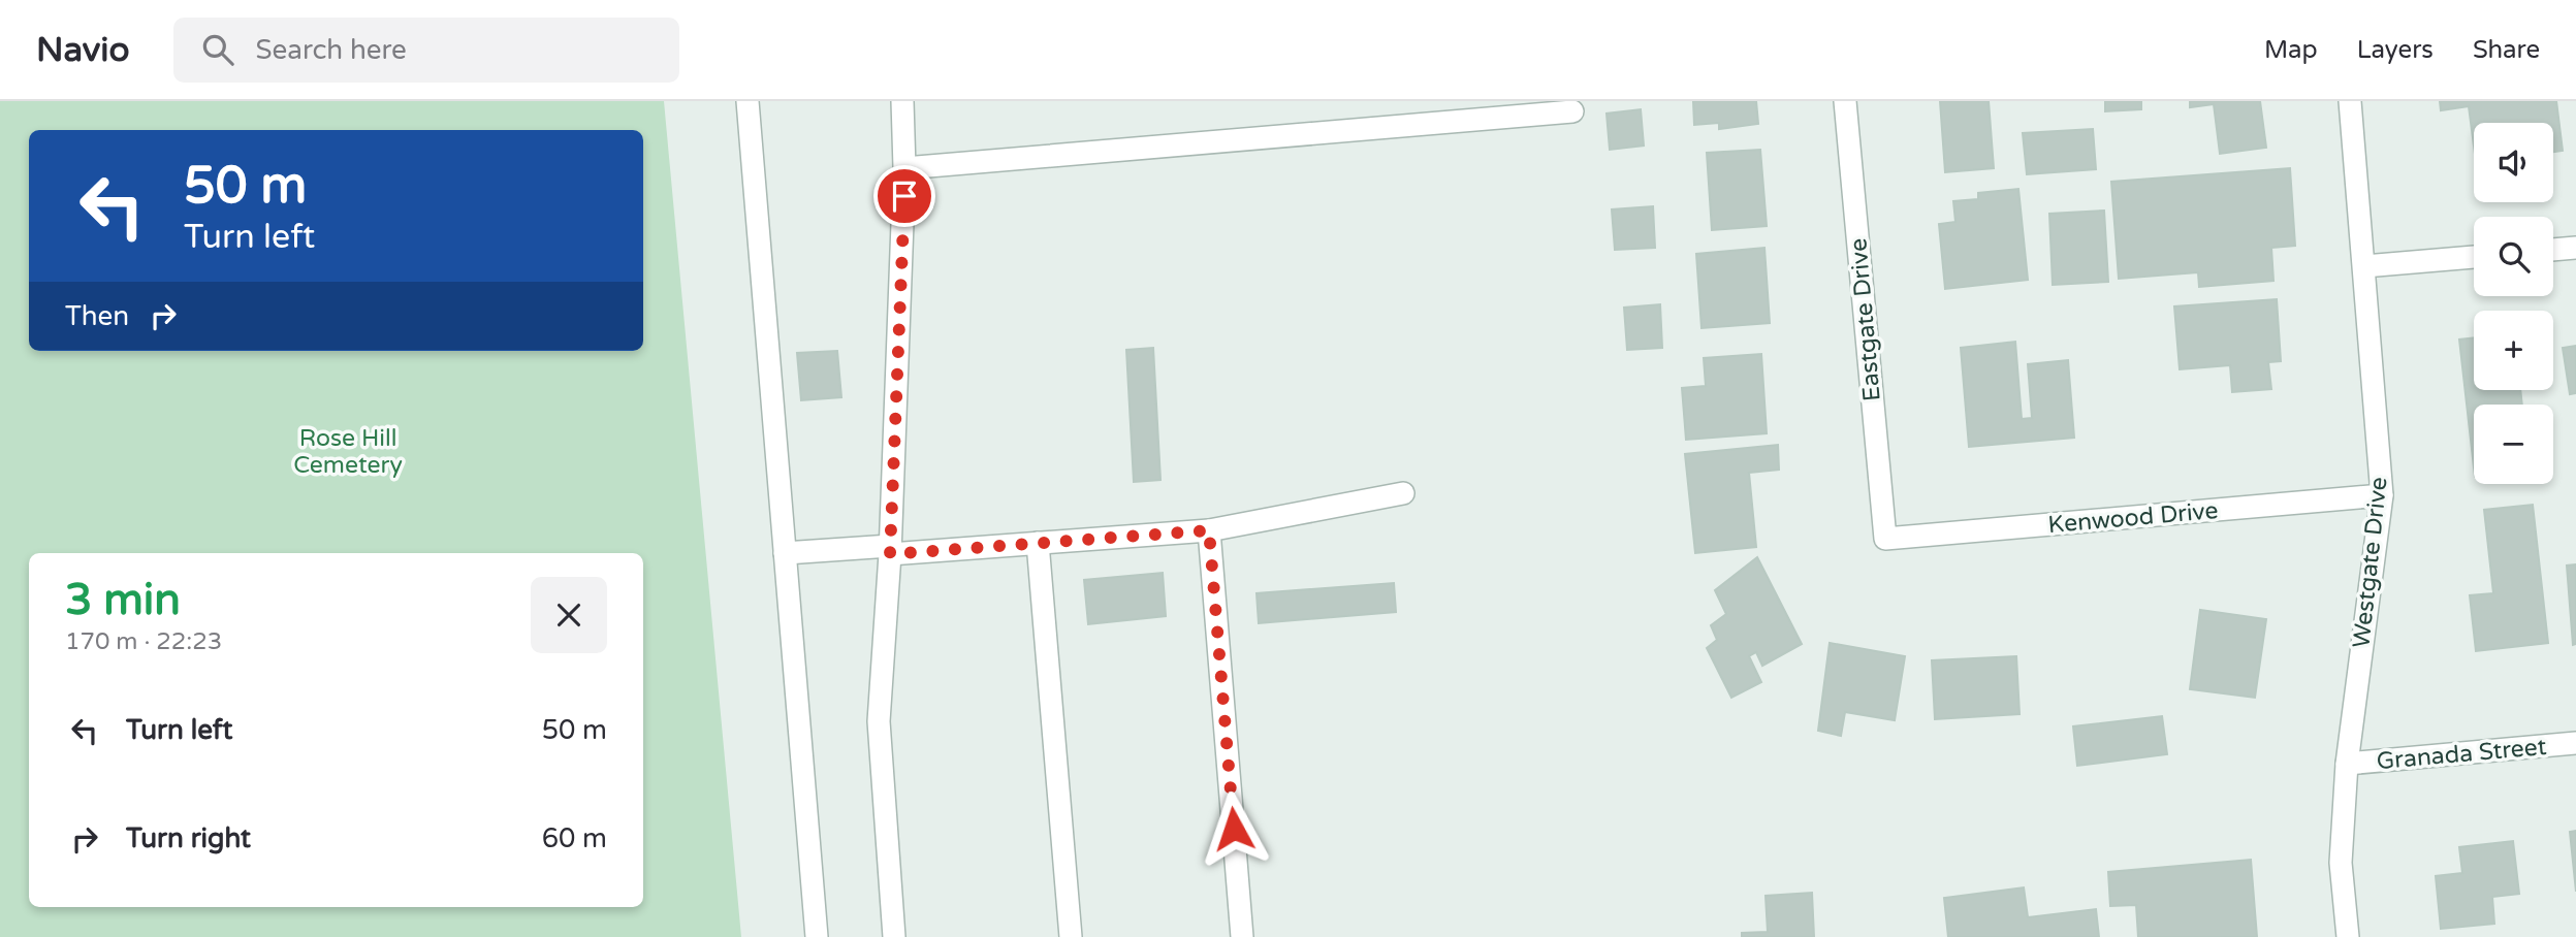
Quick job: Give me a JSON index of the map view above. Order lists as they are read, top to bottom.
{
  "streets": {
    "street": [
      "Eastgate Drive",
      "Kenwood Drive",
      "Westgate Drive",
      "Granada Street"
    ]
  },
  "crossings": [
    ["Eastgate Drive", "Kenwood Drive"],
    ["Kenwood Drive", "Westgate Drive"],
    ["Westgate Drive", "Granada Street"]
  ],
  "parks": ["Rose Hill Cemetery"],
  "page": {
    "header": "Navio",
    "search": "Search here",
    "nav": ["Map", "Layers", "Share"],
    "map_buttons": ["+", "−"],
    "turn": ["50 m", "Turn left"],
    "then": "Then",
    "heading": ["3 min", "170 m · 22:23"],
    "list": [
      {
        "name": "Turn left",
        "value": "50 m"
      },
      {
        "name": "Turn right",
        "value": "60 m"
      }
    ]
  }
}
